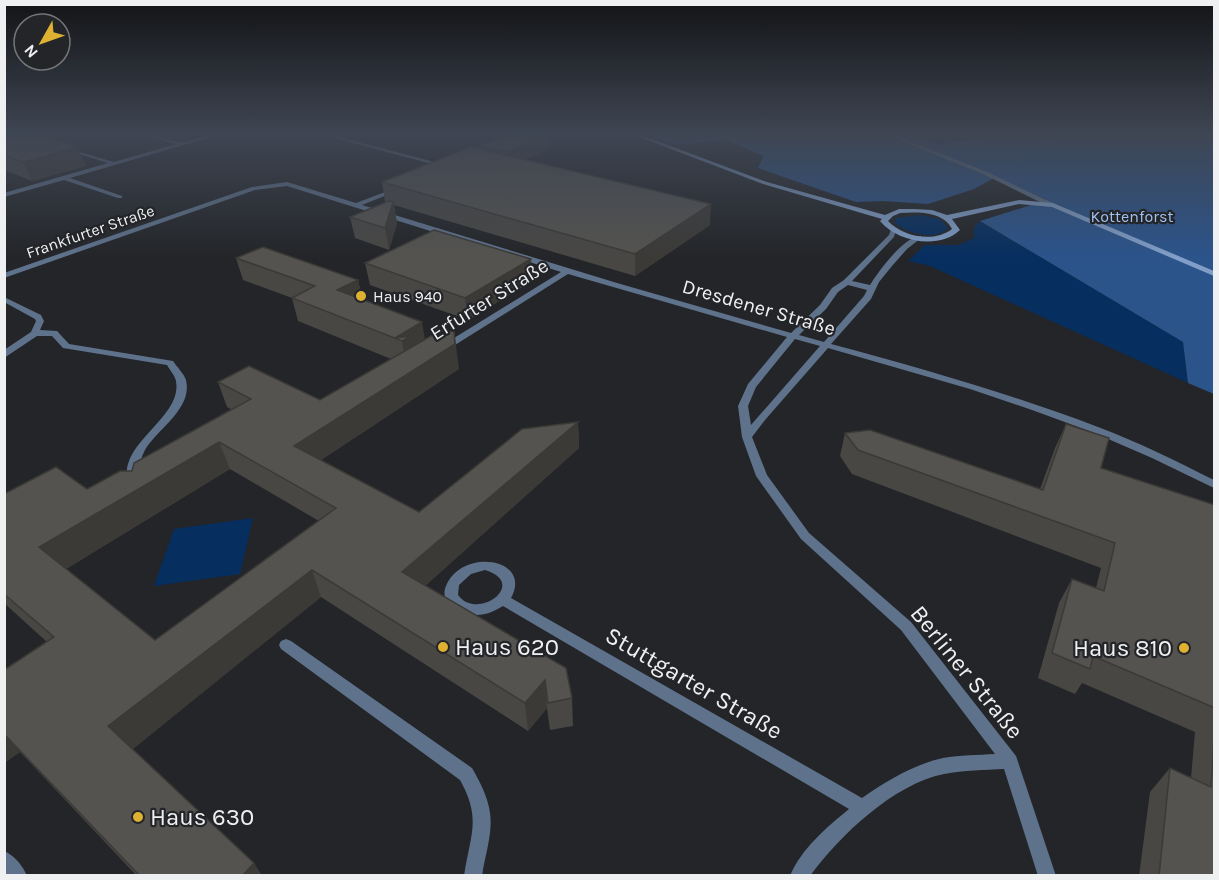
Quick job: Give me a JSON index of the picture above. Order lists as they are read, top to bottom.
{
  "streets": {
    "lane": [
      "Frankfurter Straße",
      "Erfurter Straße",
      "Dresdener Straße",
      "Berliner Straße",
      "Stuttgarter Straße"
    ]
  },
  "crossings": [
    ["Frankfurter Straße", "Dresdener Straße"],
    ["Erfurter Straße", "Dresdener Straße"],
    ["Dresdener Straße", "Berliner Straße"]
  ],
  "parks": ["Kottenforst"],
  "places": [
    "Haus 940",
    "Haus 620",
    "Haus 810",
    "Haus 630"
  ],
  "north": "bottom left"
}
